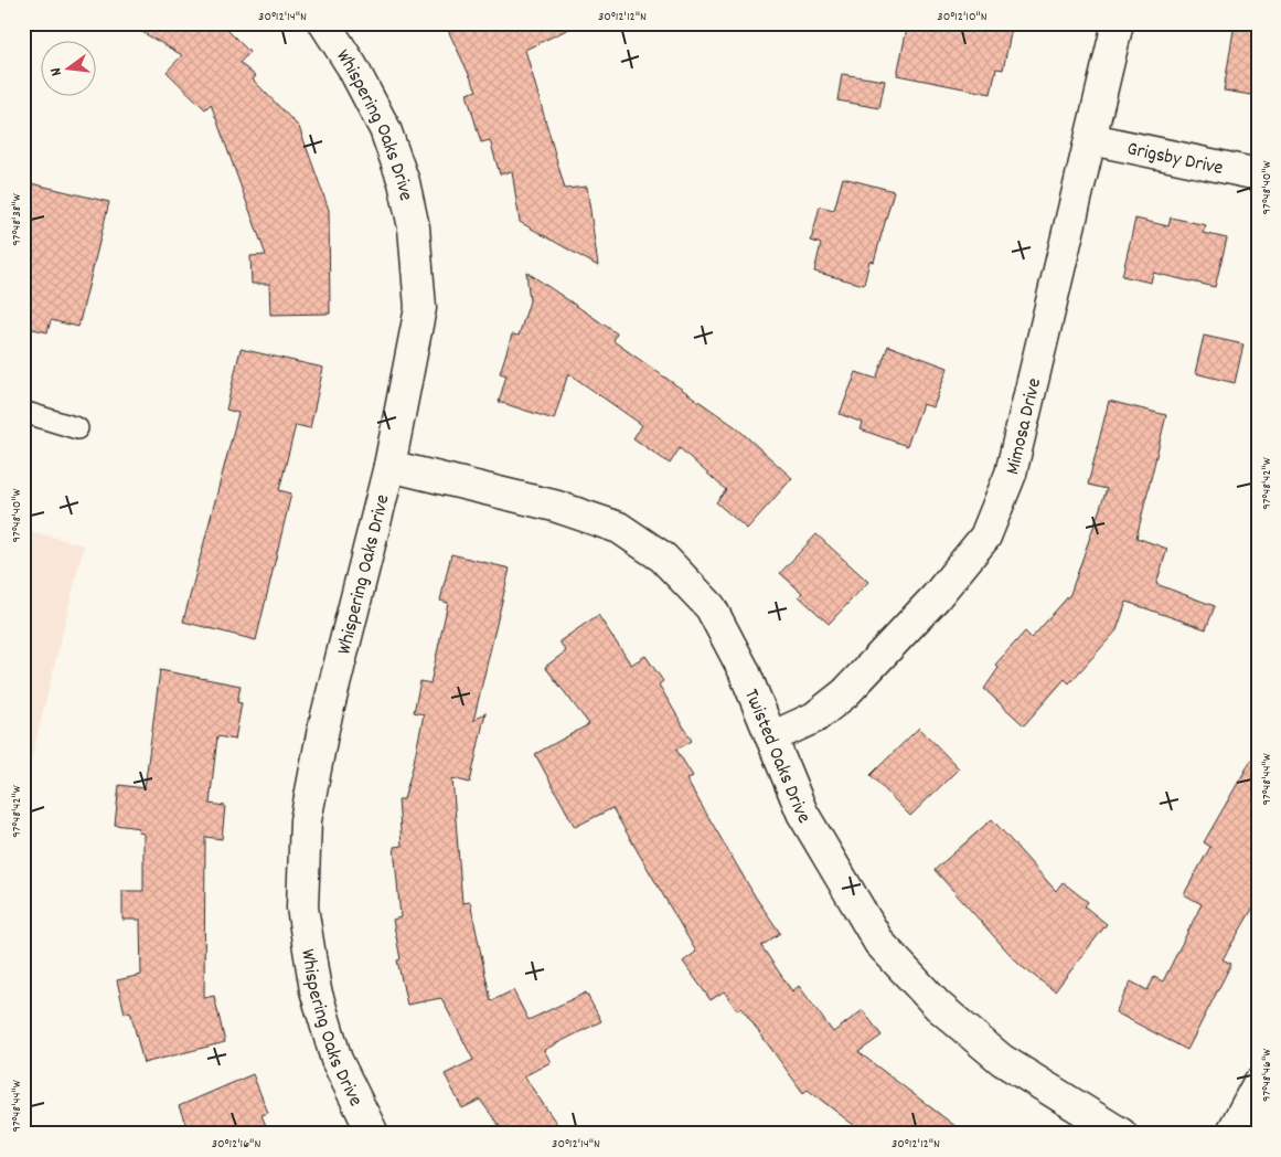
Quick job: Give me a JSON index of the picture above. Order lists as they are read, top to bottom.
{
  "streets": {
    "street": [
      "Whispering Oaks Drive",
      "Grigsby Drive",
      "Mimosa Drive",
      "Twisted Oaks Drive"
    ]
  },
  "crossings": [
    ["Whispering Oaks Drive", "Twisted Oaks Drive"],
    ["Grigsby Drive", "Mimosa Drive"],
    ["Mimosa Drive", "Twisted Oaks Drive"]
  ],
  "north": "left",
  "coordinates": [
    "30°12'14\"N",
    "30°12'12\"N",
    "30°12'10\"N",
    "97°48'40\"W",
    "97°48'38\"W",
    "97°48'42\"W",
    "97°48'44\"W",
    "97°48'46\"W",
    "30°12'16\"N"
  ]
}
